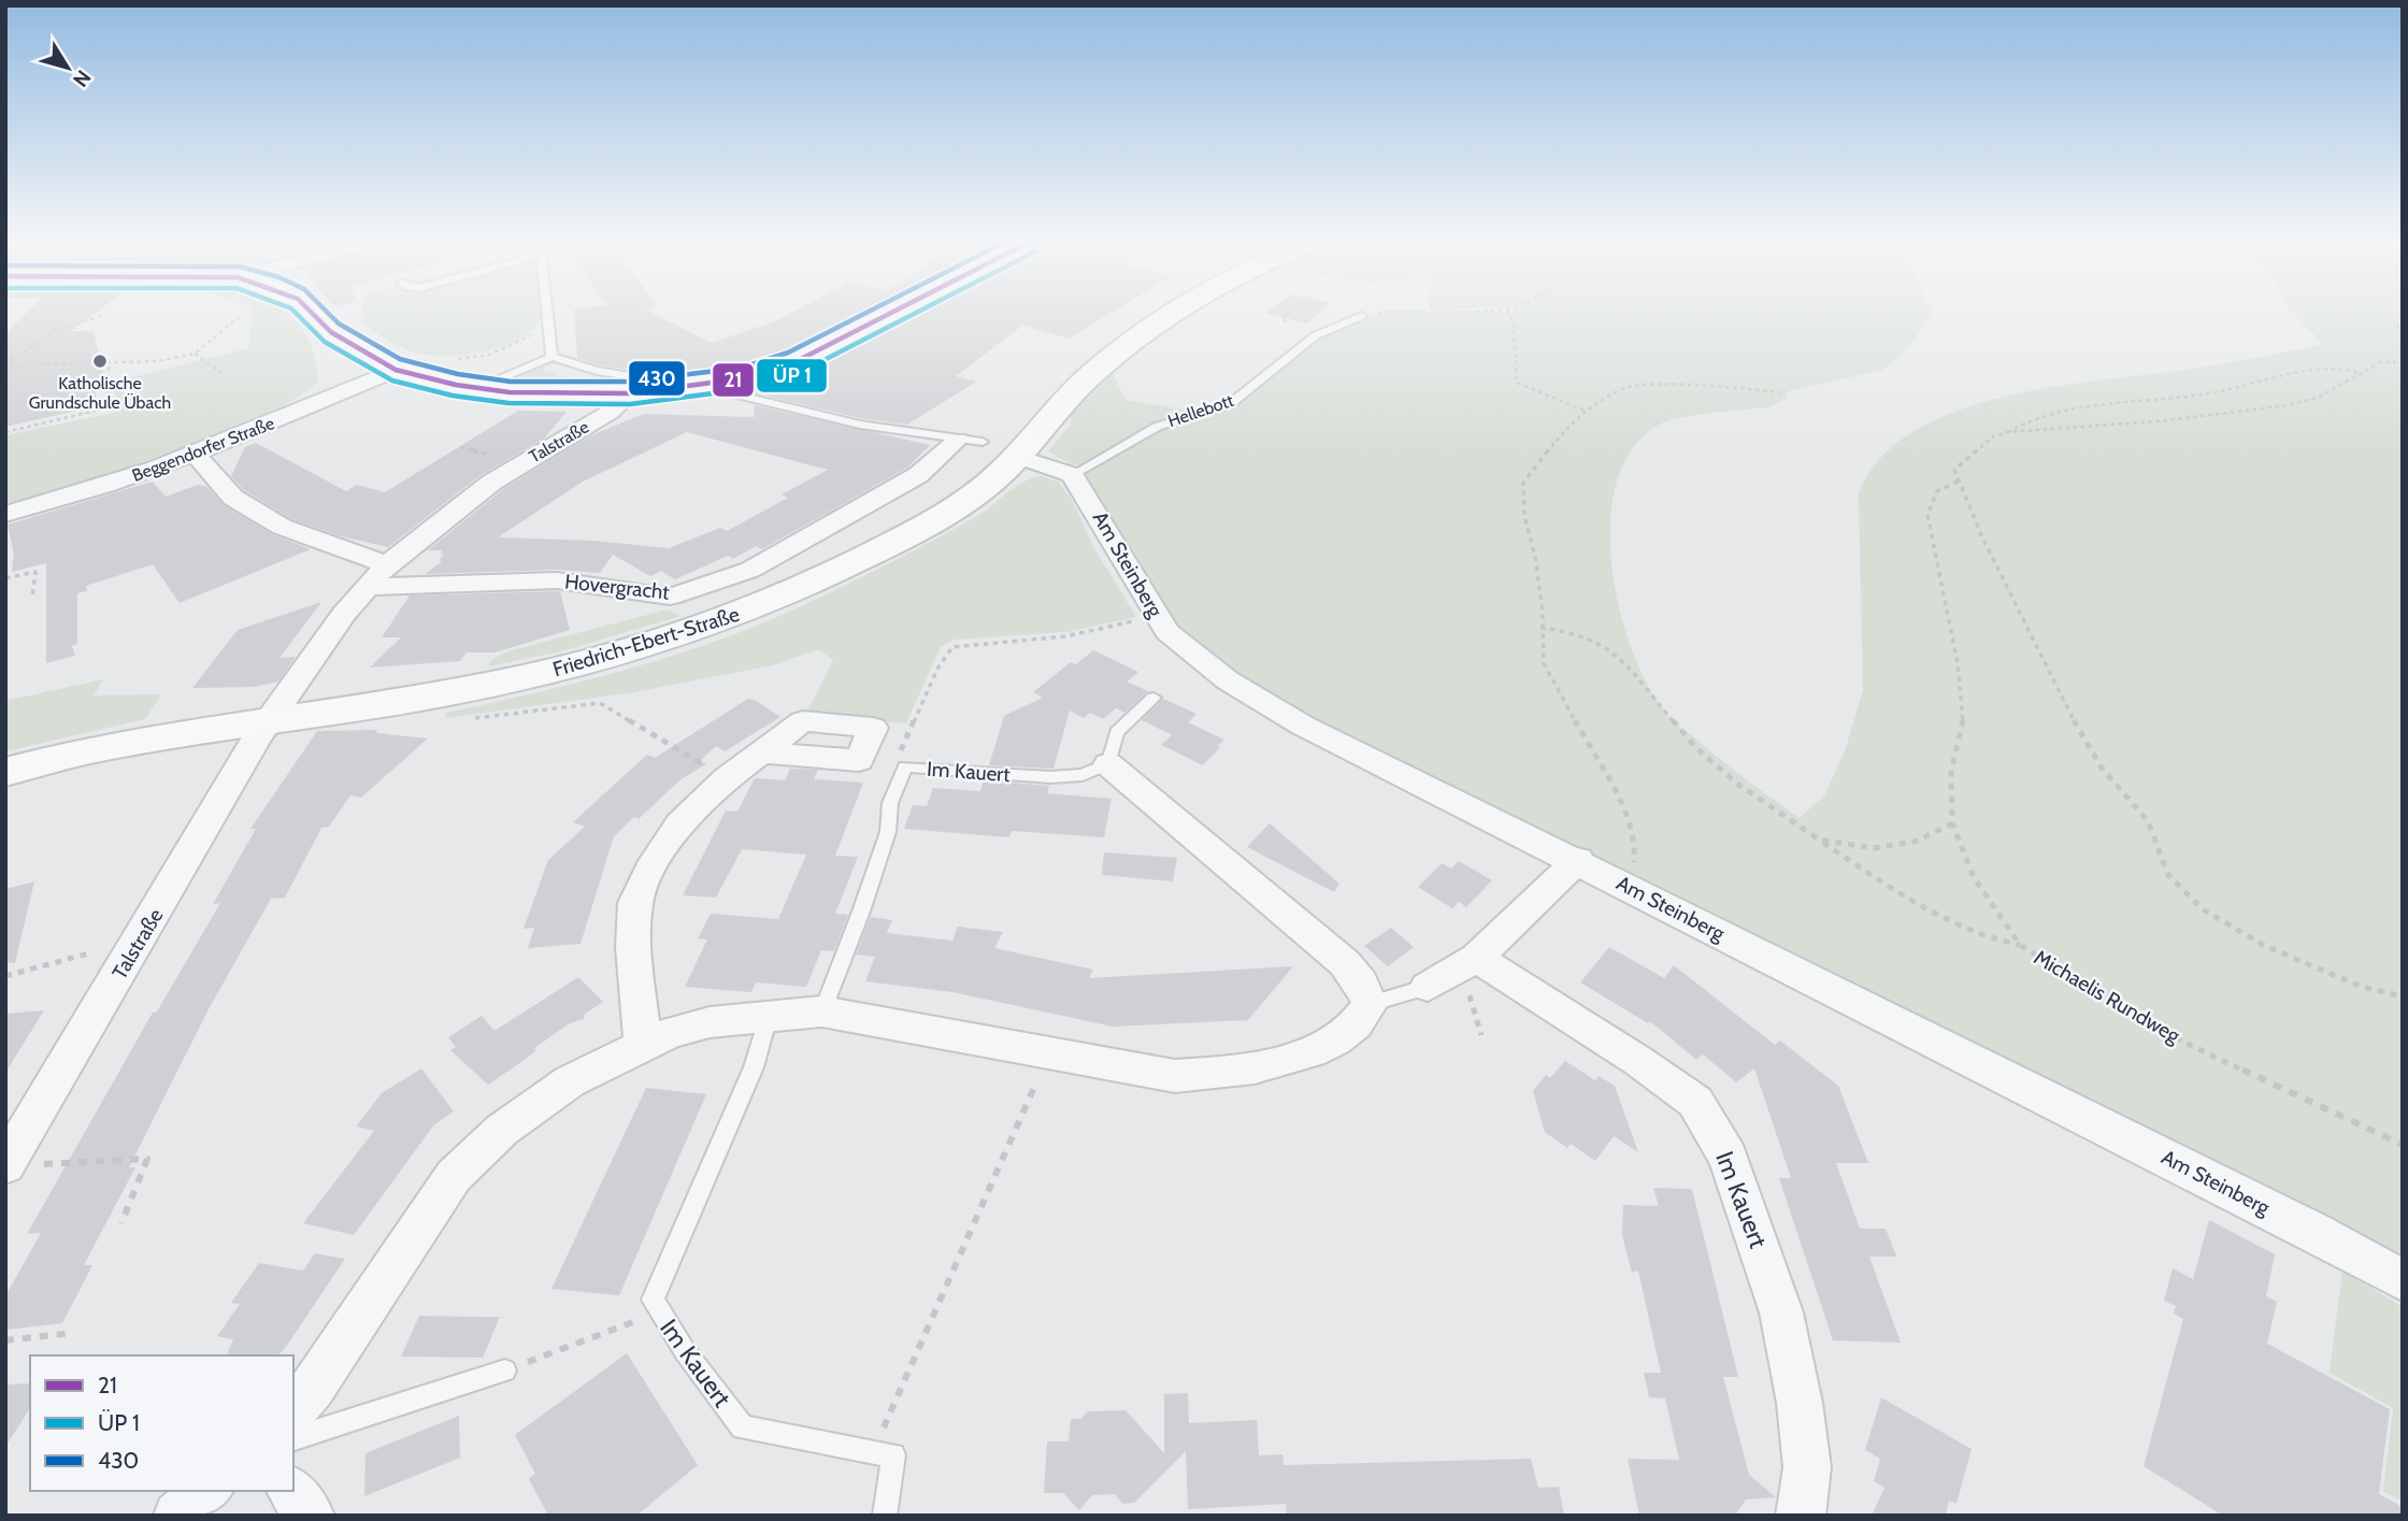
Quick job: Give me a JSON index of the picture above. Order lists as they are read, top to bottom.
{
  "streets": {
    "street": [
      "Talstraße",
      "Beggendorfer Straße",
      "Am Steinberg",
      "Hovergracht",
      "Friedrich-Ebert-Straße",
      "Im Kauert"
    ],
    "lane": ["Hellebott"],
    "path": ["Michaelis Rundweg"]
  },
  "crossings": [
    ["Hellebott", "Am Steinberg"],
    ["Talstraße", "Hovergracht"],
    ["Talstraße", "Friedrich-Ebert-Straße"]
  ],
  "places": ["Katholische Grundschule Übach"],
  "lines": ["transit line 21", "transit line 430"],
  "legend": ["21", "ÜP 1", "430"],
  "north": "bottom right"
}
